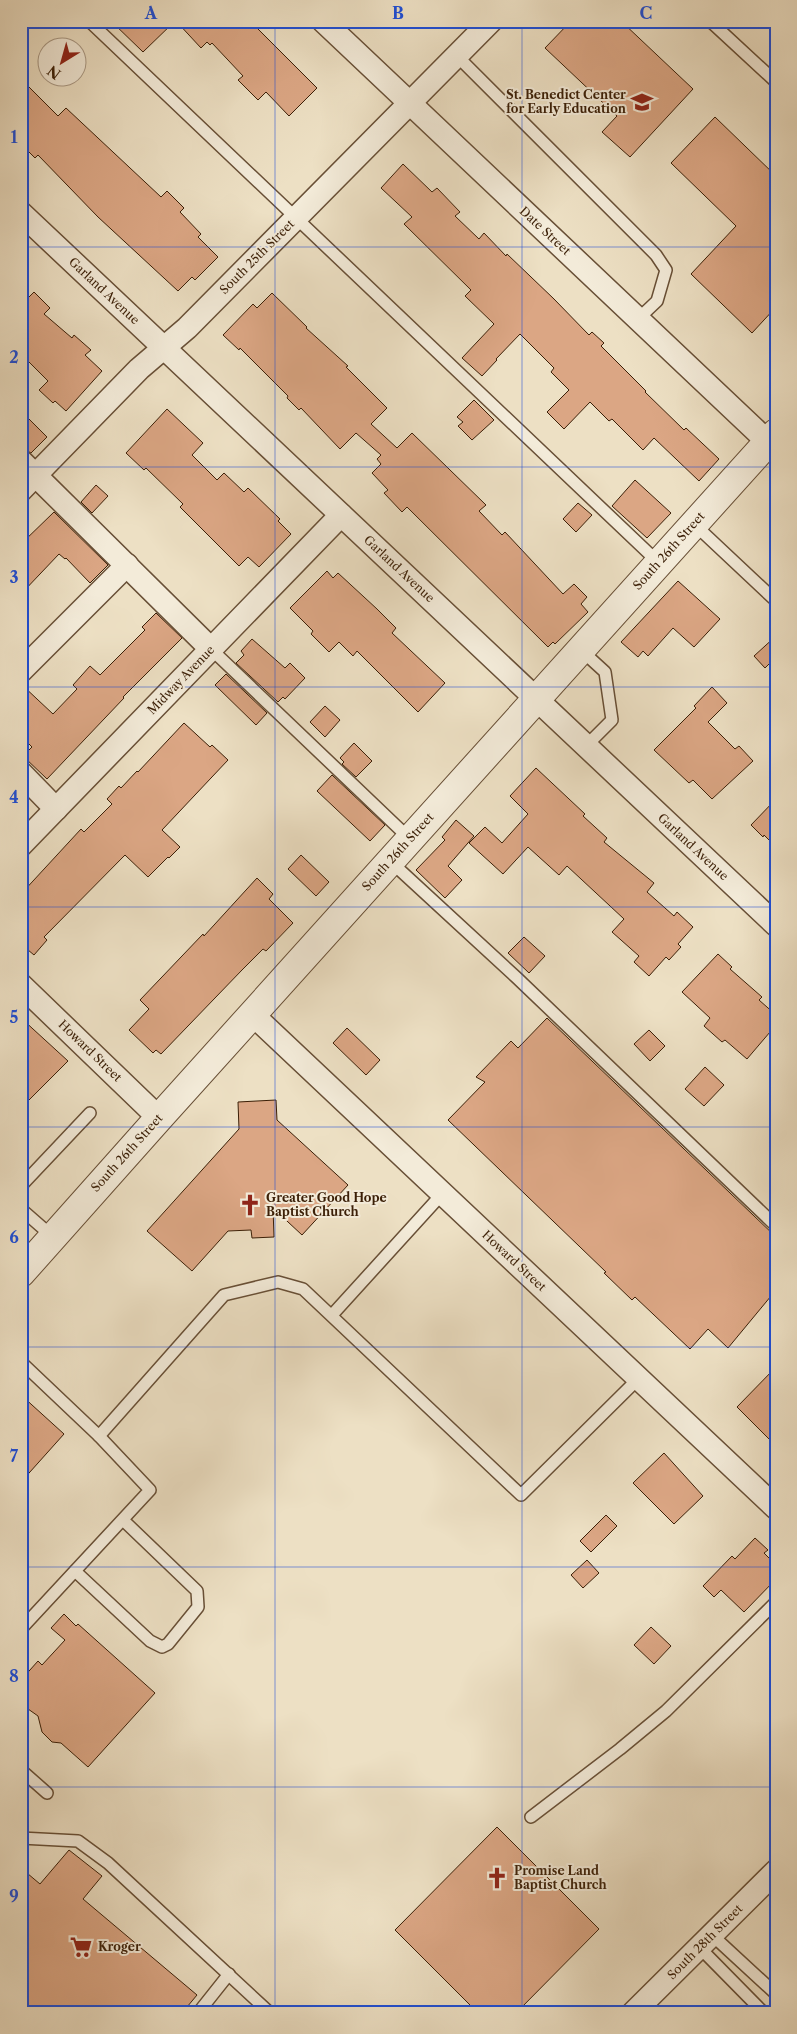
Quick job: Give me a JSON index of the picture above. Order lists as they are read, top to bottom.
{
  "streets": {
    "street": [
      "Date Street",
      "South 25th Street",
      "Garland Avenue",
      "South 26th Street",
      "Midway Avenue",
      "Howard Street",
      "South 28th Street"
    ]
  },
  "crossings": [
    ["Date Street", "South 25th Street"],
    ["Date Street", "South 26th Street"],
    ["South 25th Street", "Garland Avenue"],
    ["Garland Avenue", "South 26th Street"],
    ["Garland Avenue", "Midway Avenue"],
    ["South 26th Street", "Howard Street"]
  ],
  "places": {
    "school or university": ["St. Benedict Center for Early Education"],
    "church": ["Greater Good Hope Baptist Church", "Promise Land Baptist Church"],
    "supermarket": ["Kroger"]
  },
  "north": "bottom left",
  "grid": {
    "columns": ["A", "B", "C"],
    "rows": [
      "1",
      "2",
      "3",
      "4",
      "5",
      "6",
      "7",
      "8",
      "9"
    ]
  }
}
